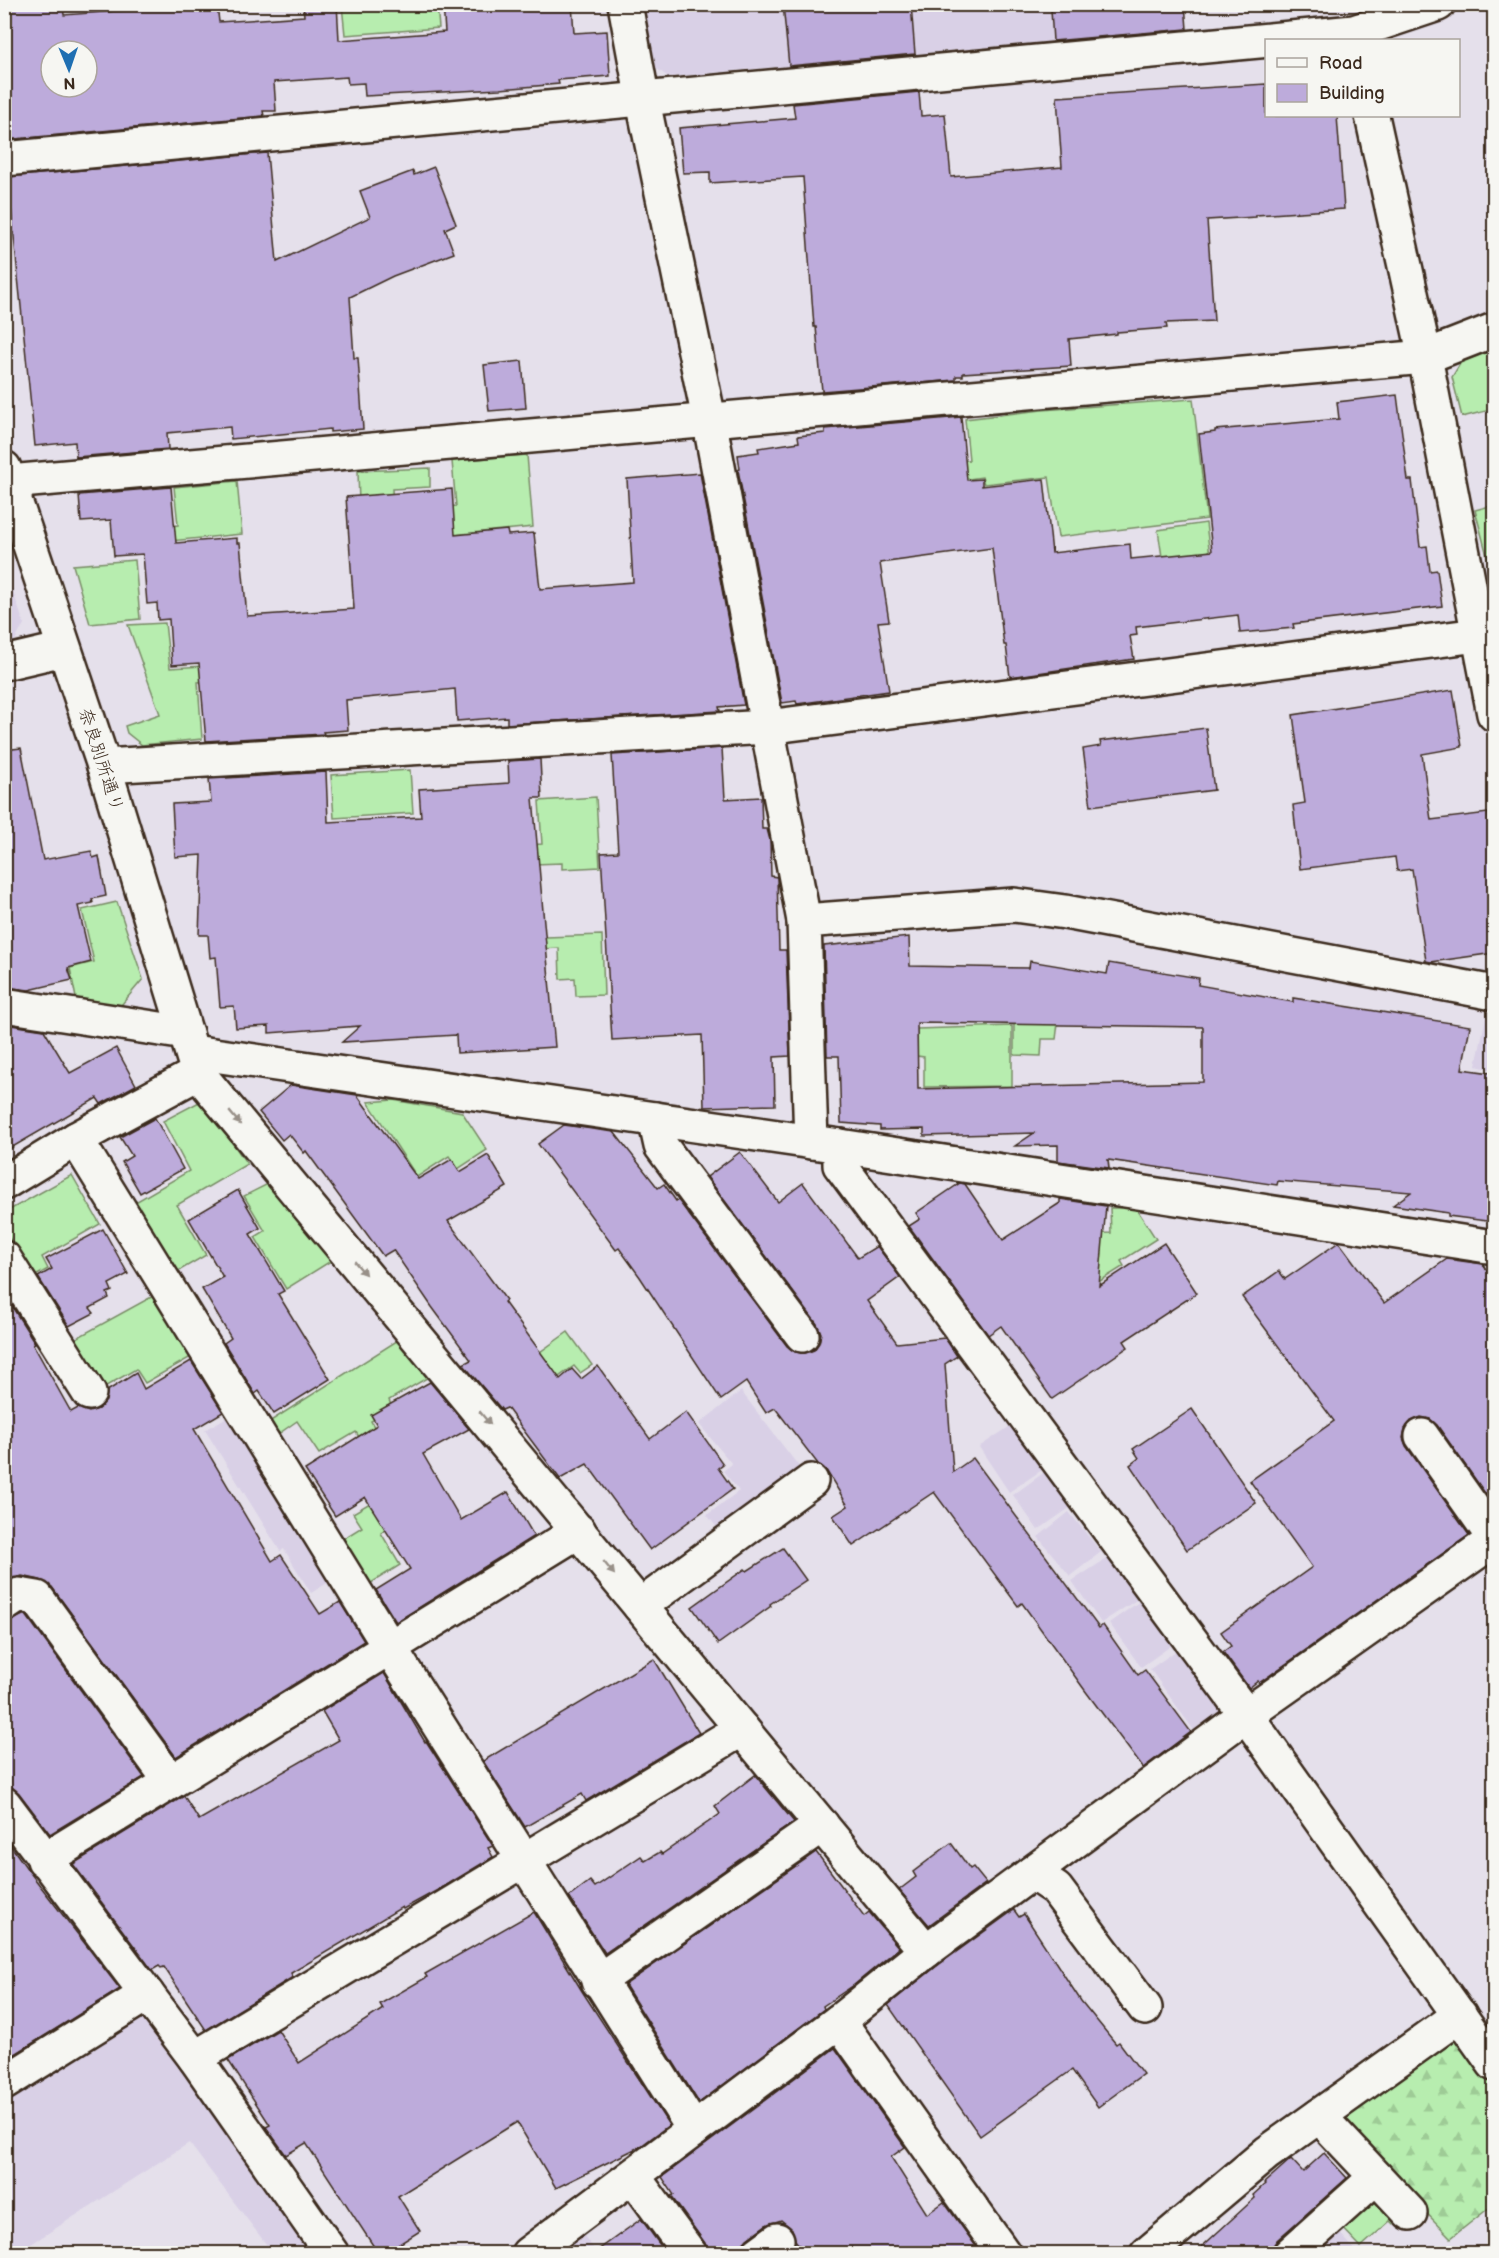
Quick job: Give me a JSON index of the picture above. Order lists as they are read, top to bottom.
{
  "streets": {
    "street": ["奈良別所通り"]
  },
  "legend": ["Road", "Building"],
  "north": "bottom"
}
